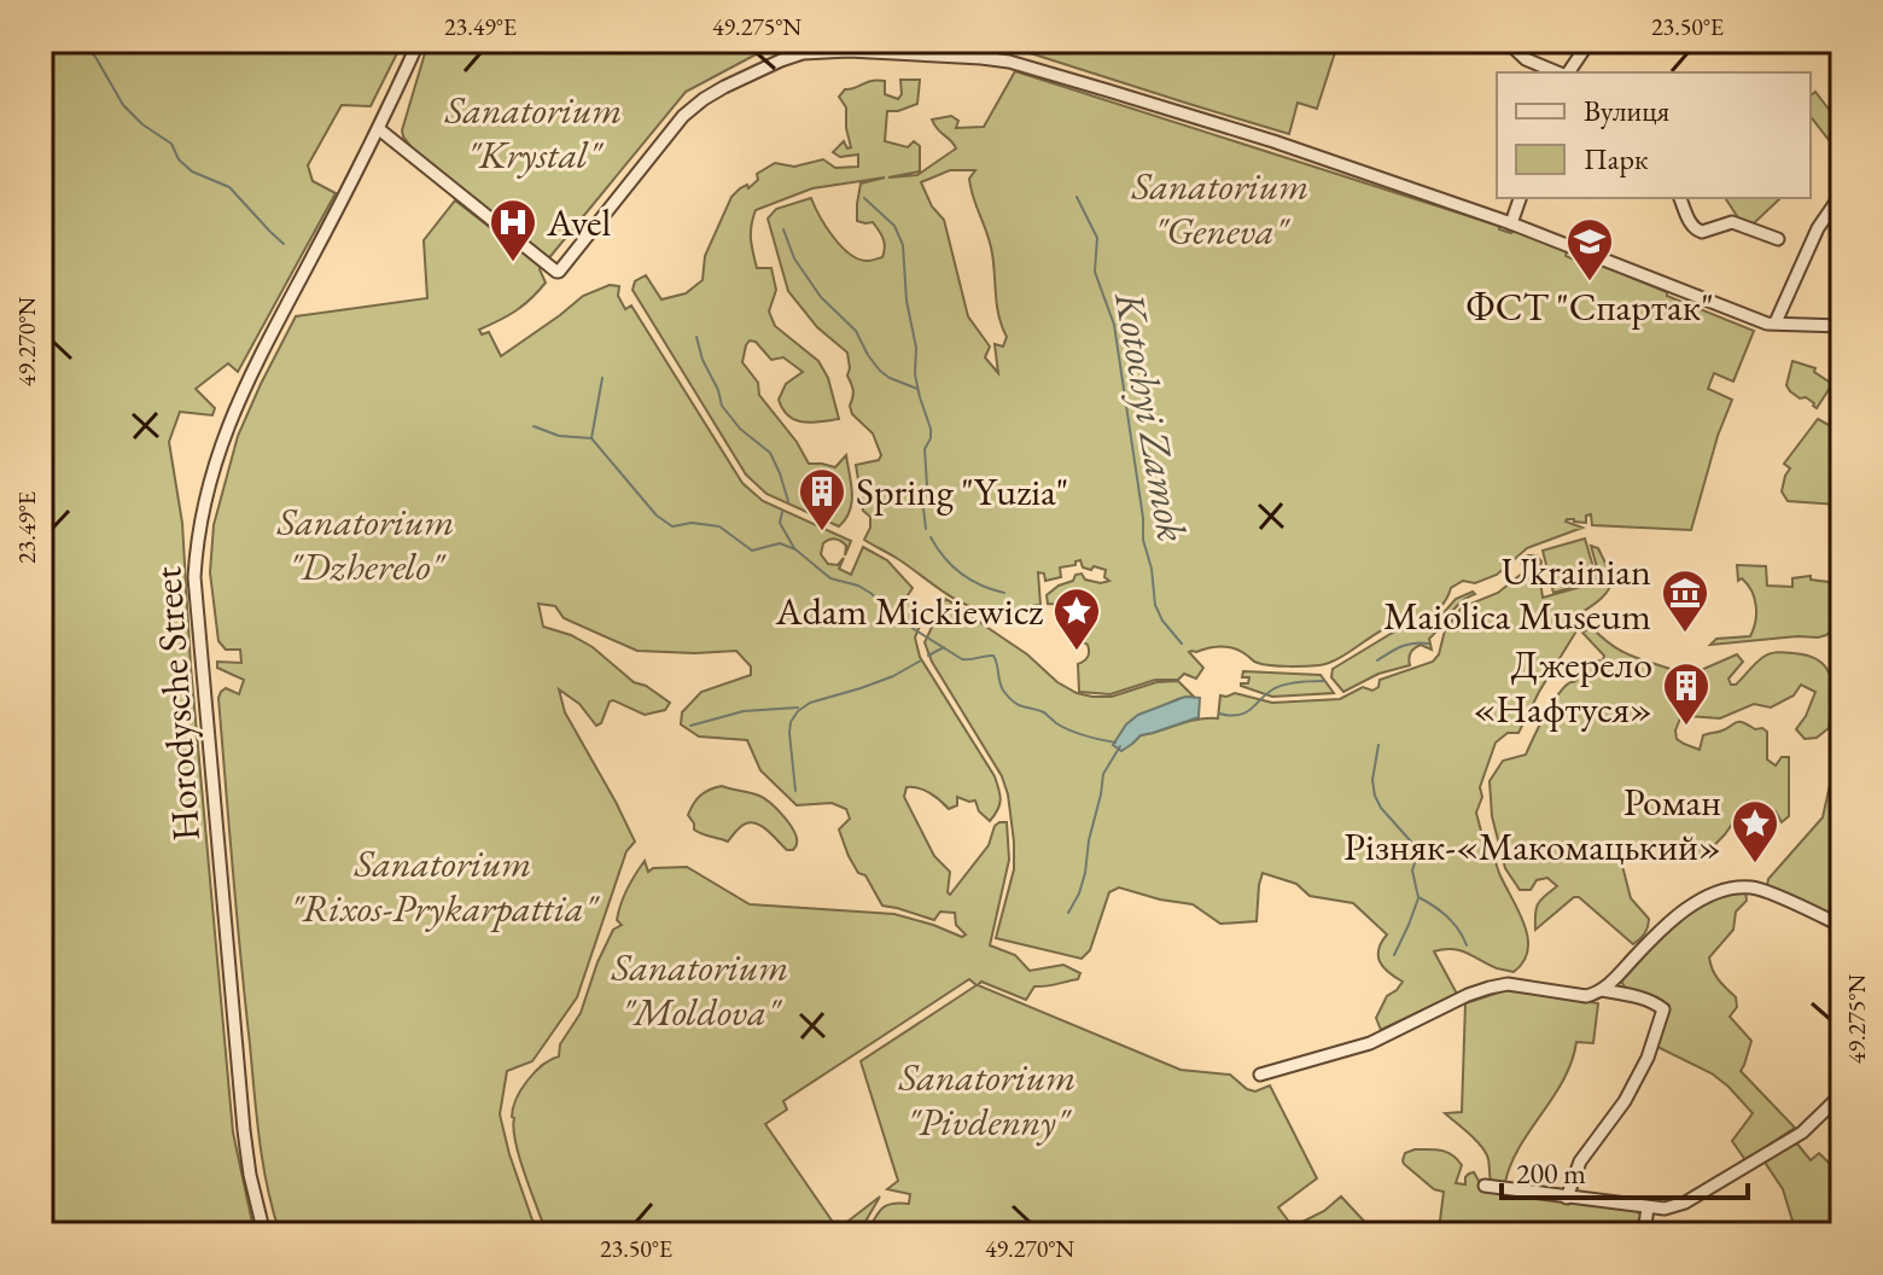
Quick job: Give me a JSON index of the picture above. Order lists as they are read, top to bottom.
{
  "streets": {
    "street": ["Horodysche Street"]
  },
  "water": ["Kotochyi Zamok"],
  "parks": [
    "Sanatorium \"Krystal\"",
    "Sanatorium \"Geneva\"",
    "Sanatorium \"Dzherelo\"",
    "Sanatorium \"Rixos-Prykarpattia\"",
    "Sanatorium \"Moldova\"",
    "Sanatorium \"Pivdenny\""
  ],
  "places": {
    "hospital": ["Avel"],
    "school or university": ["ФСТ \"Спартак\""],
    "building": ["Spring \"Yuzia\"", "Джерело «Нафтуся»"],
    "museum": ["Ukrainian Maiolica Museum"],
    "place": ["Adam Mickiewicz", "Роман Різняк-«Макомацький»"]
  },
  "legend": ["Вулиця", "Парк"],
  "scale_bar": "200 m",
  "coordinates": [
    "23.49°E",
    "49.275°N",
    "23.50°E",
    "49.270°N"
  ]
}
